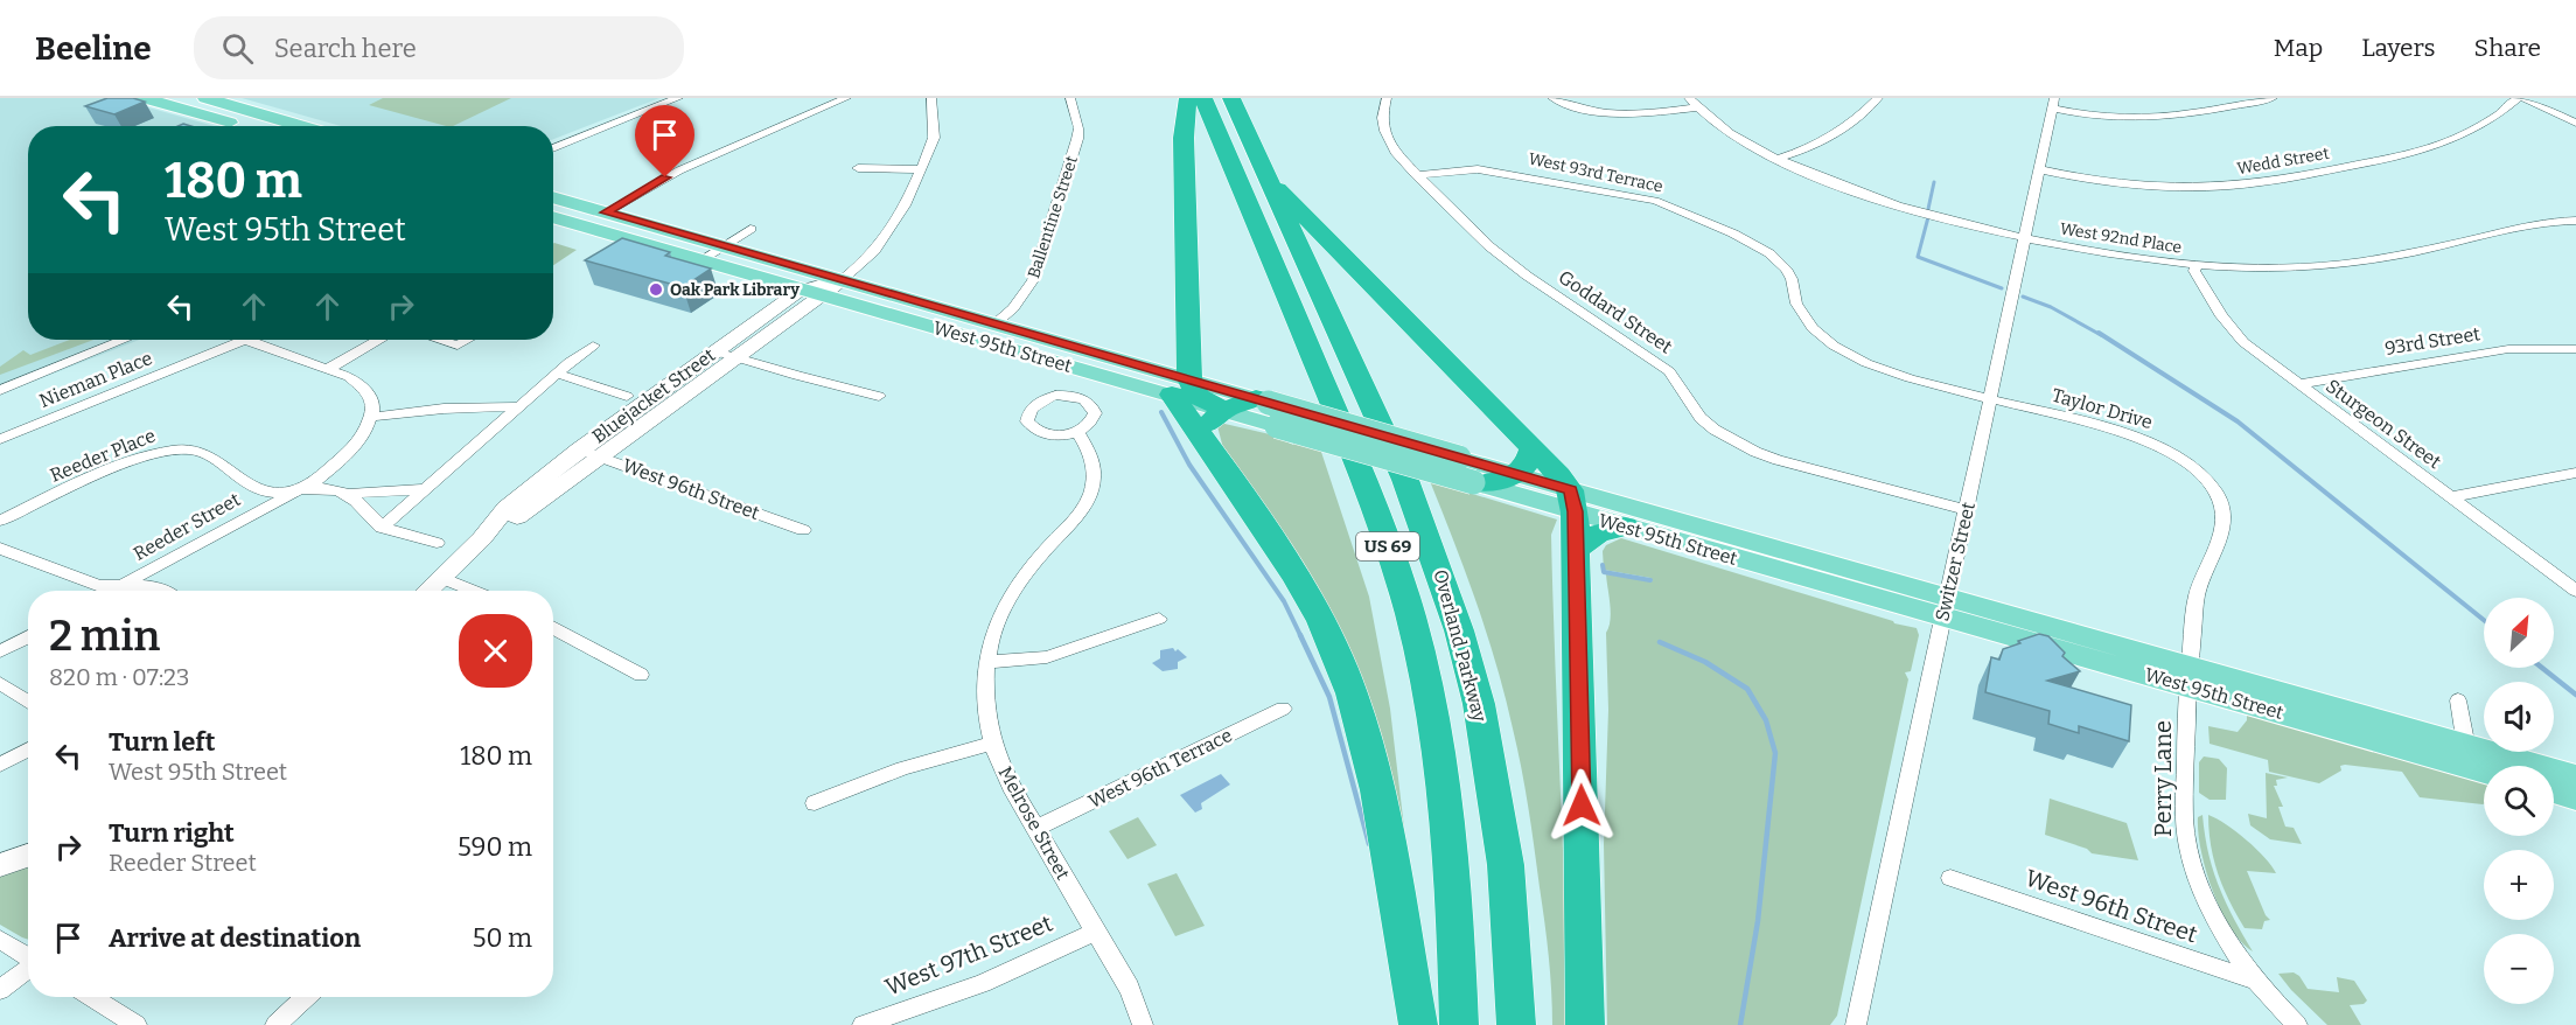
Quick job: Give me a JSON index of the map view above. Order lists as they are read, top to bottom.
{
  "streets": {
    "highway": ["US 69", "Overland Parkway"],
    "main road": ["West 95th Street"],
    "street": [
      "Wedd Street",
      "West 93rd Terrace",
      "Ballentine Street",
      "West 92nd Place",
      "Goddard Street",
      "93rd Street",
      "Nieman Place",
      "Bluejacket Street",
      "Taylor Drive",
      "Sturgeon Street",
      "Reeder Place",
      "West 96th Street",
      "Reeder Street",
      "Switzer Street",
      "West 96th Terrace",
      "Perry Lane",
      "Melrose Street",
      "West 97th Street"
    ]
  },
  "crossings": [
    ["Wedd Street", "Switzer Street"],
    ["West 93rd Terrace", "Goddard Street"],
    ["West 93rd Terrace", "Taylor Drive"],
    ["West 93rd Terrace", "Switzer Street"],
    ["Ballentine Street", "West 95th Street"],
    ["West 92nd Place", "Sturgeon Street"],
    ["West 92nd Place", "Switzer Street"],
    ["Goddard Street", "Switzer Street"],
    ["93rd Street", "Sturgeon Street"],
    ["West 95th Street", "Bluejacket Street"],
    ["West 95th Street", "Taylor Drive"],
    ["West 95th Street", "Switzer Street"],
    ["West 95th Street", "Perry Lane"],
    ["Bluejacket Street", "West 96th Street"],
    ["Taylor Drive", "Switzer Street"],
    ["Taylor Drive", "Perry Lane"],
    ["Reeder Place", "Reeder Street"],
    ["West 96th Street", "Perry Lane"],
    ["West 96th Terrace", "Melrose Street"],
    ["Melrose Street", "West 97th Street"]
  ],
  "places": ["Oak Park Library"],
  "north": "top right",
  "page": {
    "header": "Beeline",
    "search": "Search here",
    "nav": ["Map", "Layers", "Share"],
    "turn": ["180 m", "West 95th Street"],
    "heading": ["2 min", "820 m · 07:23"],
    "map_buttons": ["+", "−"],
    "list": [
      {
        "name": "Turn left",
        "note": "West 95th Street",
        "value": "180 m"
      },
      {
        "name": "Turn right",
        "note": "Reeder Street",
        "value": "590 m"
      },
      {
        "name": "Arrive at destination",
        "value": "50 m"
      }
    ]
  }
}
